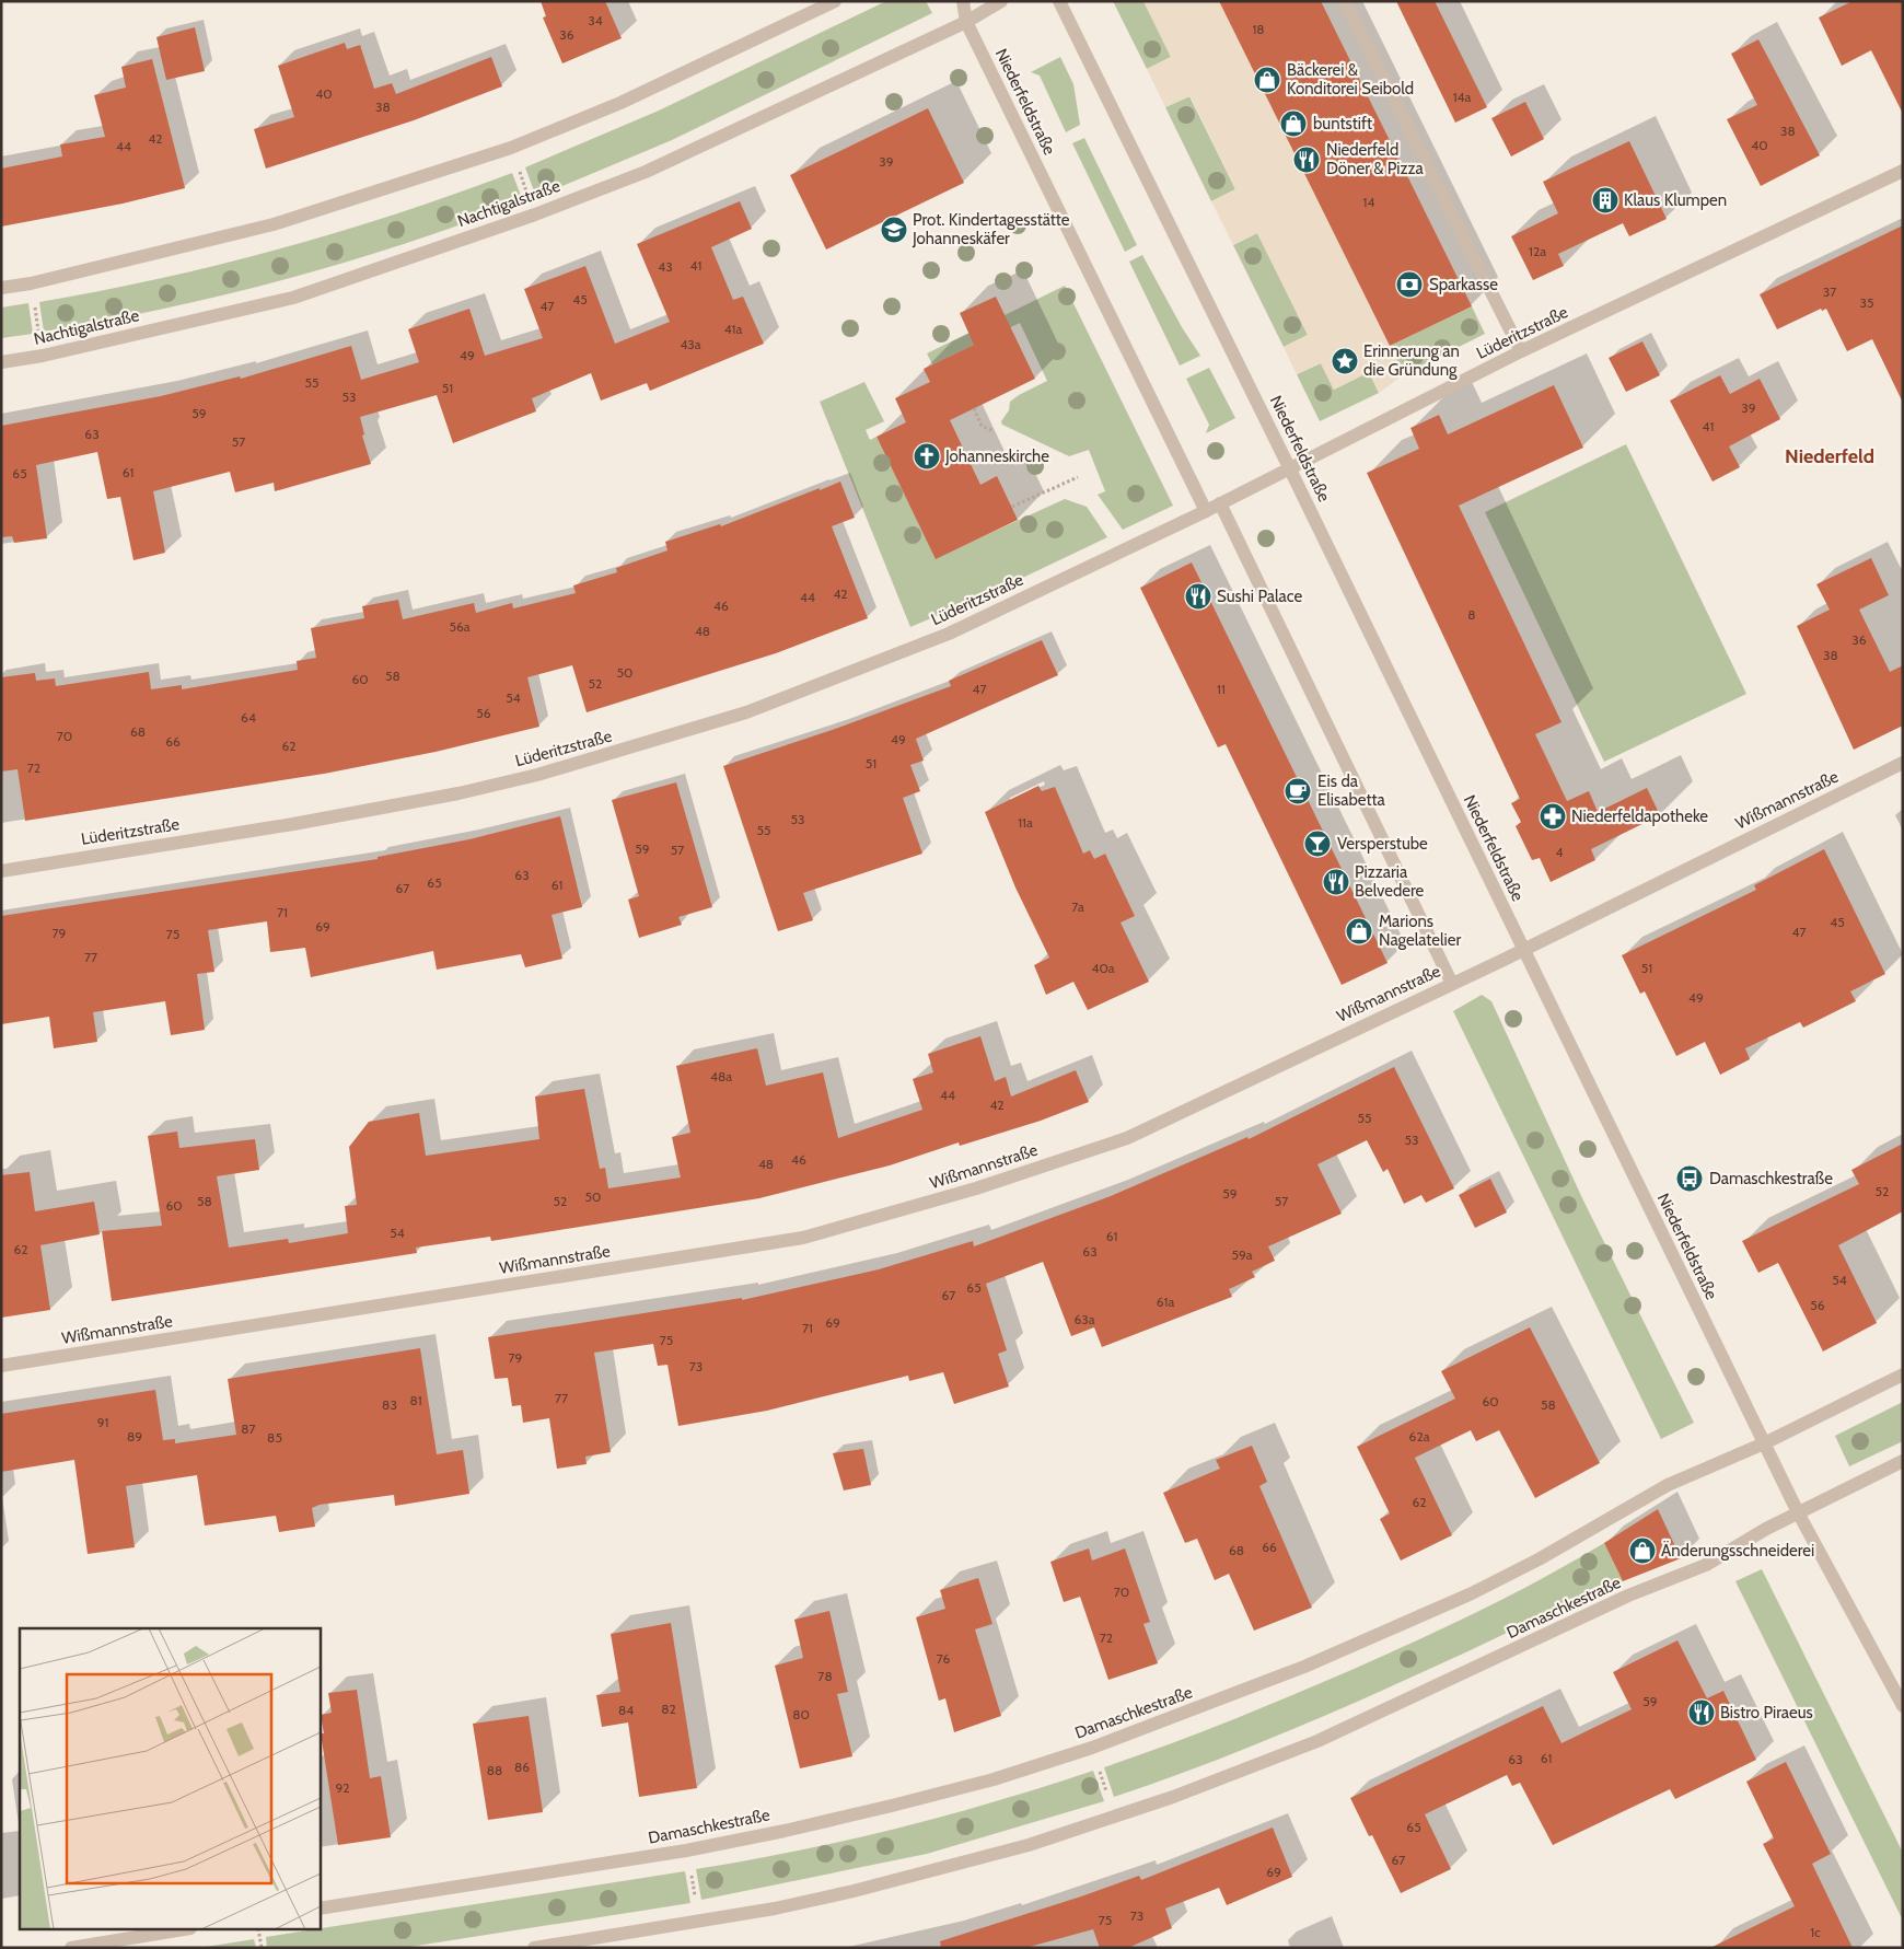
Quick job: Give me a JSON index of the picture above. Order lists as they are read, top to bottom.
{
  "streets": {
    "street": [
      "Niederfeldstraße",
      "Nachtigalstraße",
      "Lüderitzstraße",
      "Wißmannstraße",
      "Damaschkestraße"
    ]
  },
  "crossings": [
    ["Niederfeldstraße", "Nachtigalstraße"],
    ["Niederfeldstraße", "Lüderitzstraße"],
    ["Niederfeldstraße", "Wißmannstraße"],
    ["Niederfeldstraße", "Damaschkestraße"]
  ],
  "districts": ["Niederfeld"],
  "places": {
    "shop": [
      "Bäckerei & Konditorei Seibold",
      "buntstift",
      "Marions Nagelatelier",
      "Änderungsschneiderei"
    ],
    "restaurant": [
      "Niederfeld Döner & Pizza",
      "Sushi Palace",
      "Pizzaria Belvedere",
      "Bistro Piraeus"
    ],
    "building": ["Klaus Klumpen"],
    "school or university": ["Prot. Kindertagesstätte Johanneskäfer"],
    "bank": ["Sparkasse"],
    "place": ["Erinnerung an die Gründung"],
    "church": ["Johanneskirche"],
    "cafe": ["Eis da Elisabetta"],
    "pharmacy": ["Niederfeldapotheke"],
    "bar": ["Versperstube"],
    "bus stop": ["Damaschkestraße"]
  },
  "house_numbers": [
    "34",
    "18",
    "36",
    "40",
    "14a",
    "38",
    "38",
    "42",
    "40",
    "44",
    "39",
    "14",
    "12a",
    "41",
    "43",
    "37",
    "45",
    "35",
    "47",
    "41a",
    "43a",
    "49",
    "55",
    "51",
    "53",
    "39",
    "59",
    "41",
    "63",
    "57",
    "61",
    "65",
    "42",
    "44",
    "46",
    "8",
    "56a",
    "48",
    "36",
    "38",
    "50",
    "58",
    "60",
    "52",
    "47",
    "11",
    "54",
    "56",
    "64",
    "68",
    "70",
    "49",
    "66",
    "62",
    "51",
    "72",
    "53",
    "11a",
    "55",
    "59",
    "57",
    "4",
    "63",
    "65",
    "61",
    "67",
    "7a",
    "71",
    "45",
    "69",
    "47",
    "79",
    "75",
    "77",
    "40a",
    "51",
    "49",
    "48a",
    "44",
    "42",
    "55",
    "53",
    "46",
    "48",
    "52",
    "59",
    "50",
    "58",
    "52",
    "57",
    "60",
    "54",
    "61",
    "62",
    "63",
    "59a",
    "54",
    "65",
    "67",
    "61a",
    "56",
    "63a",
    "69",
    "71",
    "75",
    "79",
    "73",
    "77",
    "81",
    "60",
    "83",
    "58",
    "91",
    "87",
    "89",
    "62a",
    "85",
    "62",
    "66",
    "68",
    "70",
    "72",
    "76",
    "78",
    "59",
    "82",
    "84",
    "80",
    "61",
    "63",
    "86",
    "88",
    "92",
    "65",
    "67",
    "69",
    "73",
    "75",
    "1c"
  ]
}
